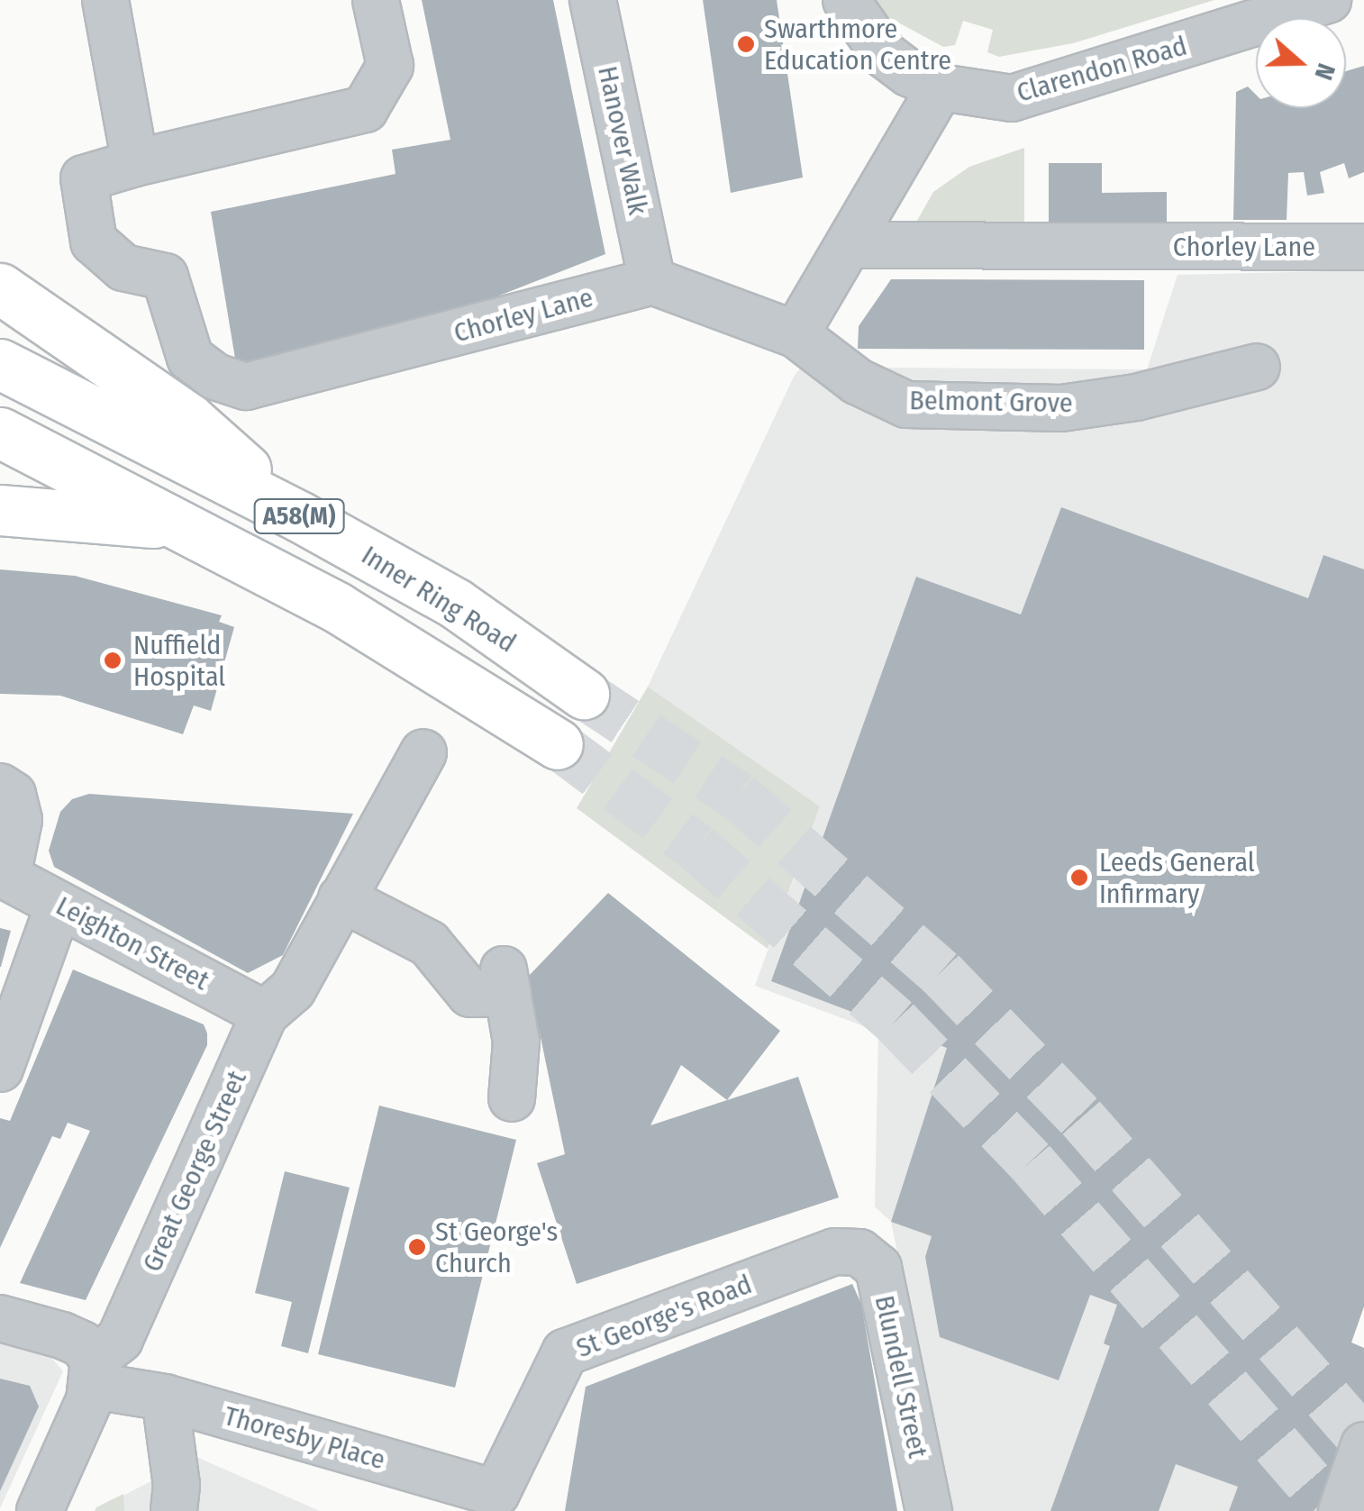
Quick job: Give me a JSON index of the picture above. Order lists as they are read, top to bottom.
{
  "streets": {
    "highway": ["A58(M)", "Inner Ring Road"],
    "street": [
      "Clarendon Road",
      "Hanover Walk",
      "Chorley Lane",
      "Belmont Grove",
      "Leighton Street",
      "Great George Street",
      "St George's Road",
      "Blundell Street",
      "Thoresby Place"
    ]
  },
  "crossings": [
    ["Hanover Walk", "Chorley Lane"],
    ["A58(M)", "Inner Ring Road"],
    ["Leighton Street", "Great George Street"],
    ["Great George Street", "Thoresby Place"],
    ["St George's Road", "Blundell Street"],
    ["St George's Road", "Thoresby Place"]
  ],
  "places": [
    "Swarthmore Education Centre",
    "Nuffield Hospital",
    "Leeds General Infirmary",
    "St George's Church"
  ],
  "north": "right"
}
